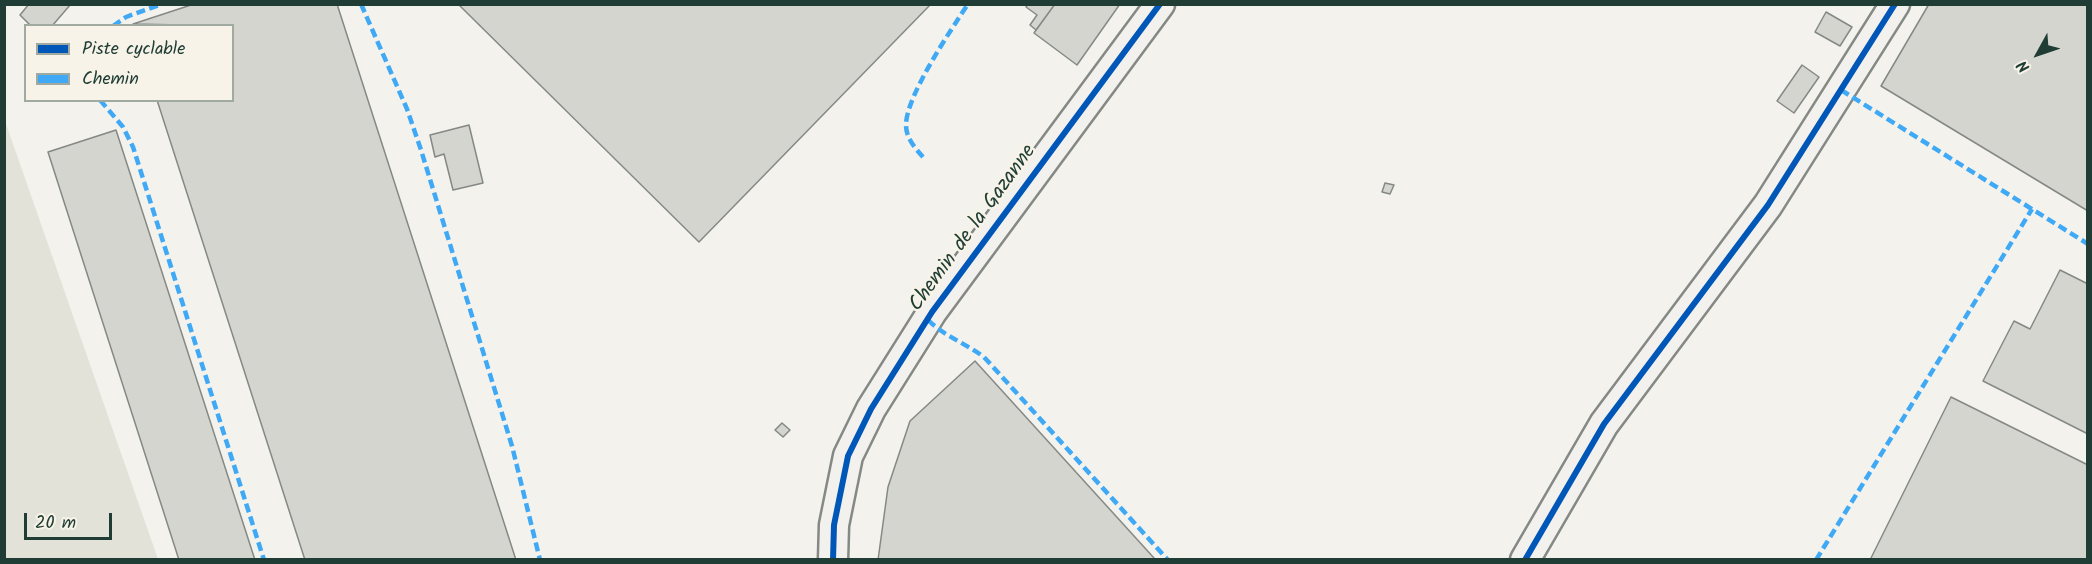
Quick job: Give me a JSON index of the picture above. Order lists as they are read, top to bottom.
{
  "streets": {
    "street": ["Chemin de la Gazanne"]
  },
  "legend": ["Piste cyclable", "Chemin"],
  "scale_bar": "20 m",
  "north": "bottom left"
}
